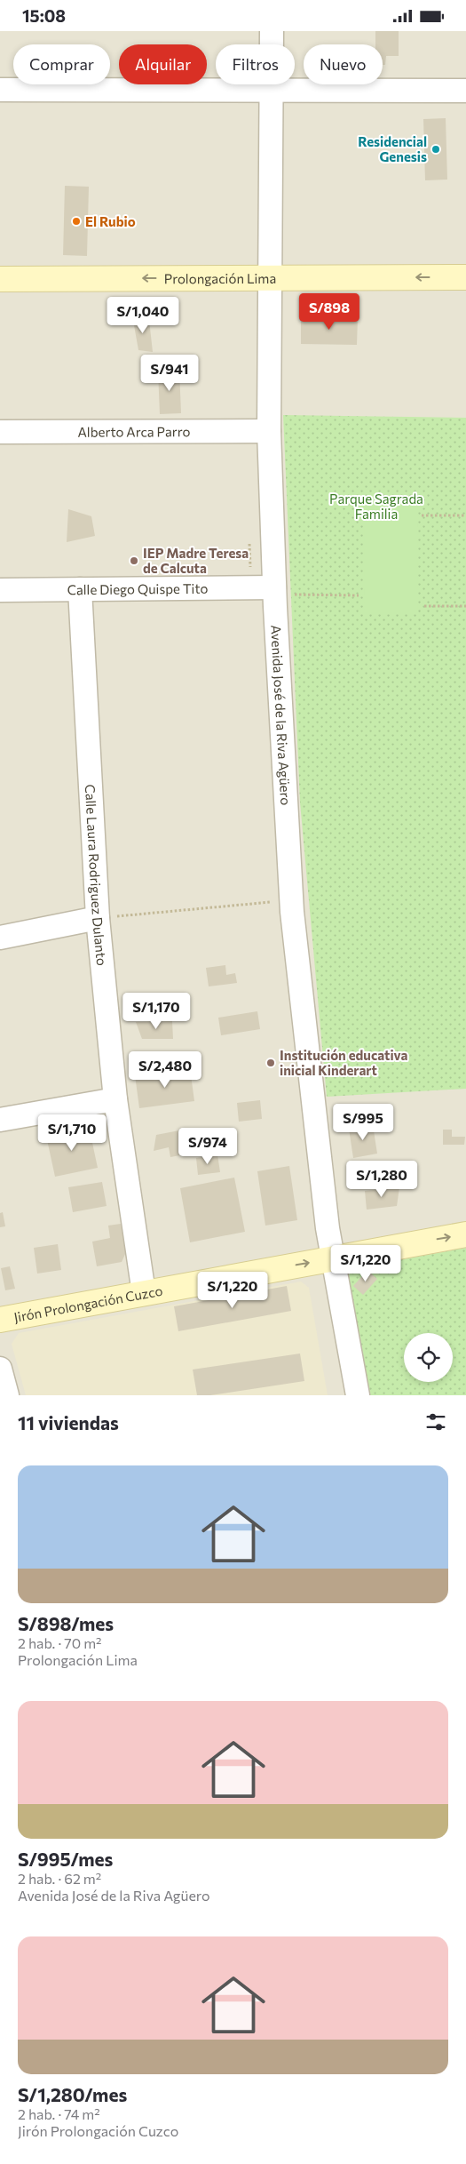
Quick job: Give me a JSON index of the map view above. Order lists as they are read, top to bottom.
{
  "streets": {
    "street": [
      "Prolongación Lima",
      "Alberto Arca Parro",
      "Calle Diego Quispe Tito",
      "Avenida José de la Riva Agüero",
      "Calle Laura Rodriguez Dulanto",
      "Jirón Prolongación Cuzco"
    ]
  },
  "crossings": [
    ["Prolongación Lima", "Avenida José de la Riva Agüero"],
    ["Alberto Arca Parro", "Avenida José de la Riva Agüero"],
    ["Calle Diego Quispe Tito", "Avenida José de la Riva Agüero"],
    ["Calle Diego Quispe Tito", "Calle Laura Rodriguez Dulanto"],
    ["Avenida José de la Riva Agüero", "Jirón Prolongación Cuzco"],
    ["Calle Laura Rodriguez Dulanto", "Jirón Prolongación Cuzco"]
  ],
  "one_way": ["Jirón Prolongación Cuzco"],
  "parks": ["Parque Sagrada Familia"],
  "places": [
    "Residencial Genesis",
    "El Rubio",
    "IEP Madre Teresa de Calcuta",
    "Institución educativa inicial Kinderart"
  ],
  "page": {
    "status": "15:08",
    "chip": [
      "Comprar",
      "Alquilar",
      "Filtros",
      "Nuevo"
    ],
    "price": [
      "S/898",
      "S/1,040",
      "S/941",
      "S/1,170",
      "S/2,480",
      "S/995",
      "S/1,710",
      "S/974",
      "S/1,280",
      "S/1,220",
      "S/1,220"
    ],
    "heading": "11 viviendas",
    "list": [
      {
        "name": "S/898/mes",
        "note": "2 hab. · 70 m² · Prolongación Lima"
      },
      {
        "name": "S/995/mes",
        "note": "2 hab. · 62 m² · Avenida José de la Riva Agüero"
      },
      {
        "name": "S/1,280/mes",
        "note": "2 hab. · 74 m² · Jirón Prolongación Cuzco"
      }
    ]
  }
}
